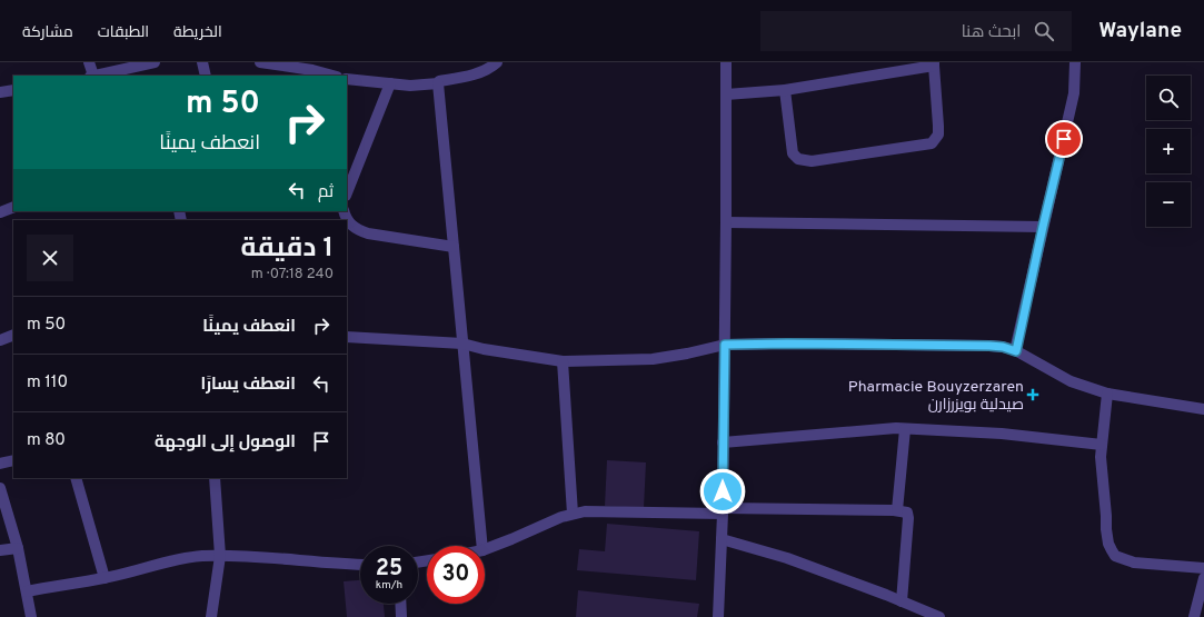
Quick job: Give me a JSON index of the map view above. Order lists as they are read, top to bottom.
{
  "places": {
    "health": ["Pharmacie Bouyzerzaren صيدلية بويزرزارن"]
  },
  "page": {
    "header": "Waylane",
    "search": "ابحث هنا",
    "nav": ["الخريطة", "الطبقات", "مشاركة"],
    "map_buttons": ["+", "−"],
    "turn": ["50 m", "انعطف يمينًا"],
    "then": "ثم",
    "heading": ["1 دقيقة", "240 m · 07:18"],
    "list": [
      {
        "name": "انعطف يمينًا",
        "value": "50 m"
      },
      {
        "name": "انعطف يسارًا",
        "value": "110 m"
      },
      {
        "name": "الوصول إلى الوجهة",
        "value": "80 m"
      }
    ],
    "speed": "25 km/h",
    "limit": "30"
  }
}
